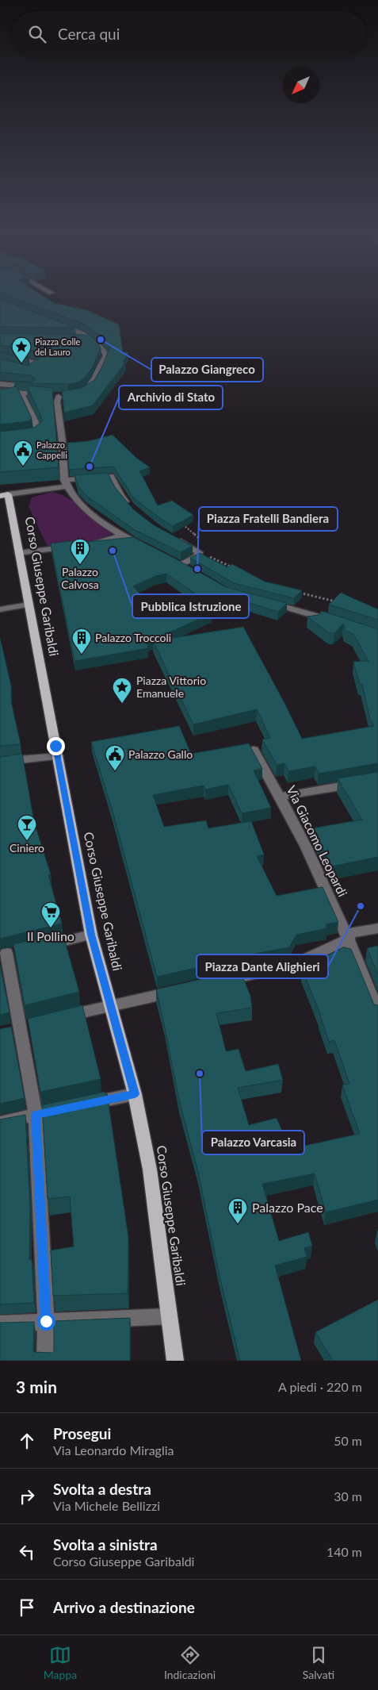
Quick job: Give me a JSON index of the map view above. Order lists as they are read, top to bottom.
{
  "streets": {
    "main road": ["Corso Giuseppe Garibaldi"],
    "street": ["Via Giacomo Leopardi"]
  },
  "places": {
    "other": [
      "Palazzo Giangreco",
      "Archivio di Stato",
      "Pubblica Istruzione",
      "Piazza Fratelli Bandiera",
      "Piazza Dante Alighieri",
      "Palazzo Varcasia"
    ],
    "place": ["Piazza Colle del Lauro", "Piazza Vittorio Emanuele"],
    "public building": ["Palazzo Cappelli", "Palazzo Gallo"],
    "building": ["Palazzo Calvosa", "Palazzo Troccoli", "Palazzo Pace"],
    "bar": ["Ciniero"],
    "supermarket": ["Il Pollino"]
  },
  "north": "bottom left",
  "page": {
    "search": "Cerca qui",
    "heading": ["3 min", "A piedi · 220 m"],
    "list": [
      ["Prosegui", "Via Leonardo Miraglia", "50 m"],
      ["Svolta a destra", "Via Michele Bellizzi", "30 m"],
      ["Svolta a sinistra", "Corso Giuseppe Garibaldi", "140 m"],
      "Arrivo a destinazione"
    ],
    "nav": ["Mappa", "Indicazioni", "Salvati"]
  }
}
